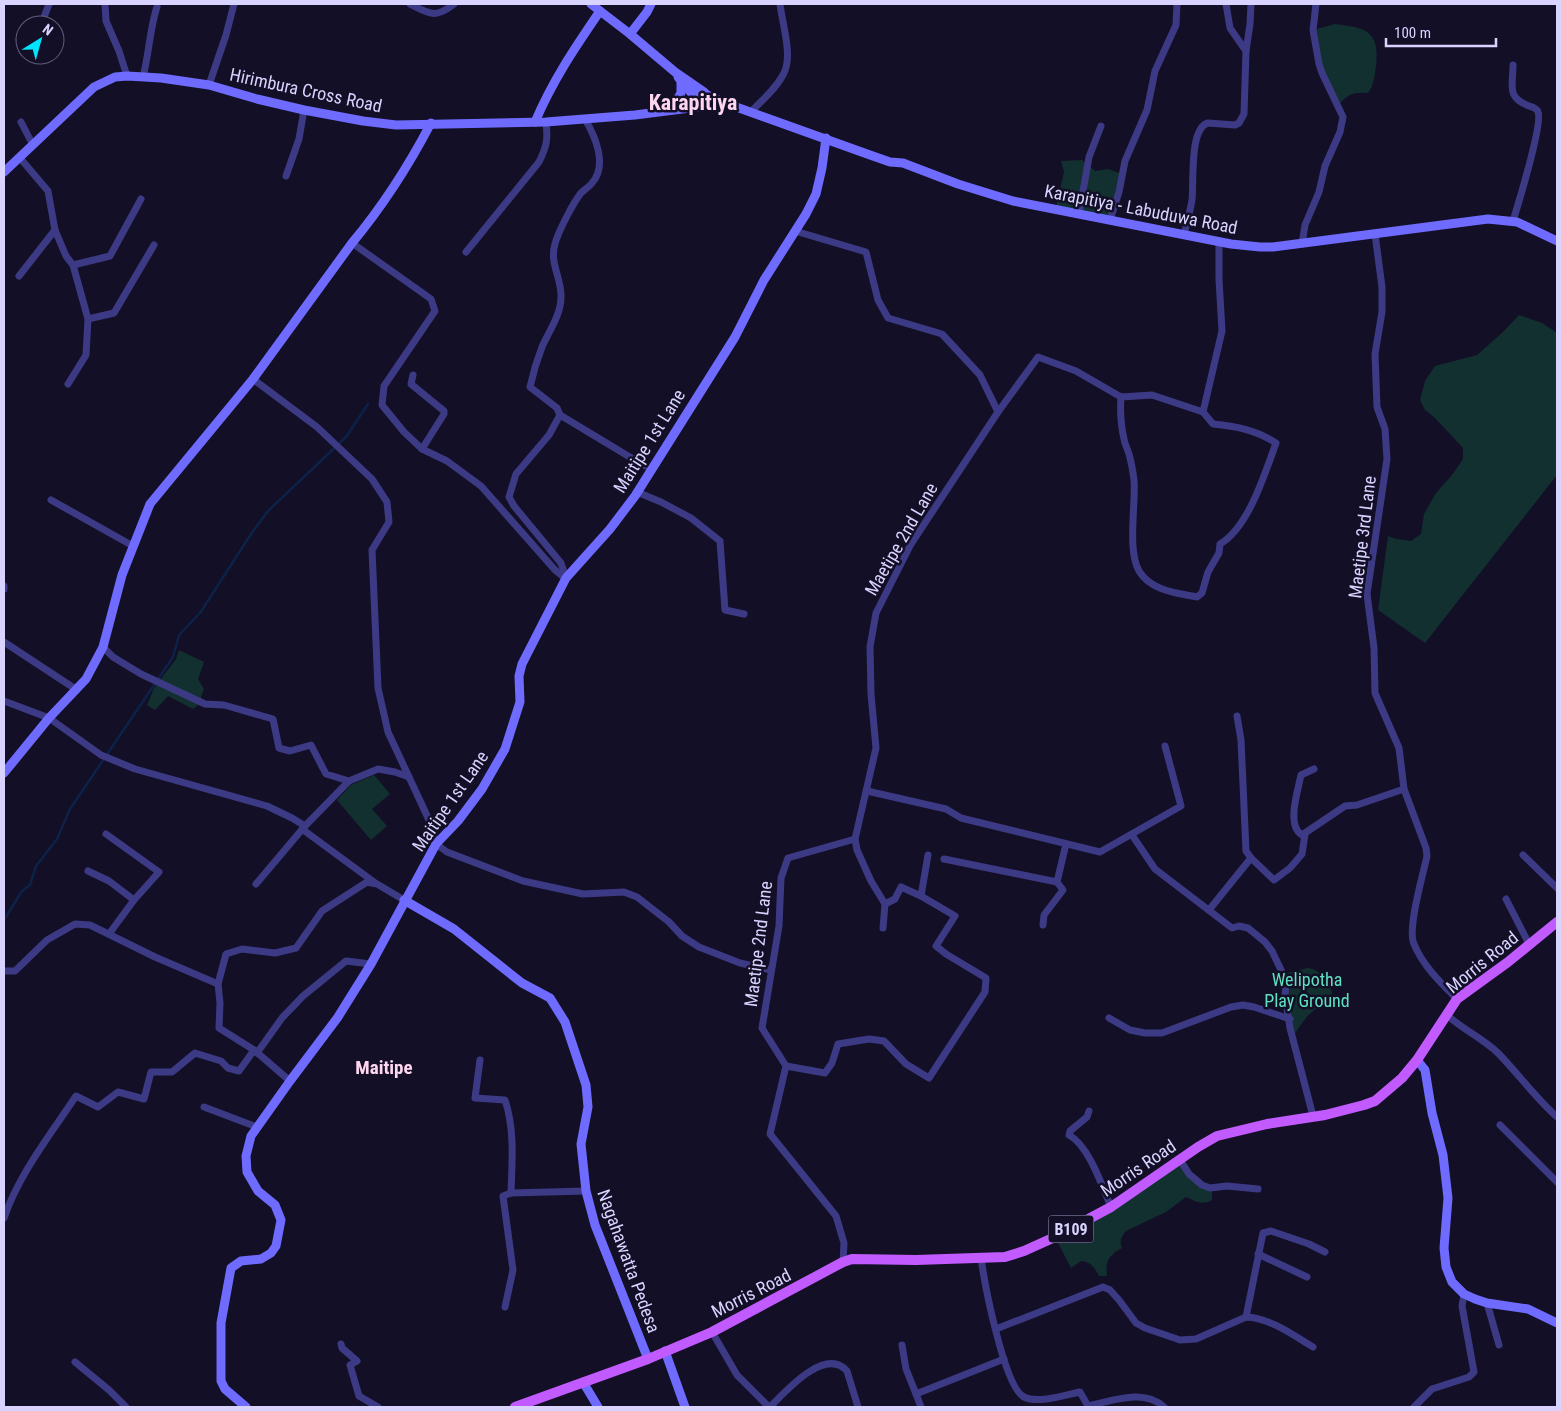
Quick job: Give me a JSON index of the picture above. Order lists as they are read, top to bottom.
{
  "streets": {
    "main road": ["Morris Road", "B109"],
    "street": [
      "Hirimbura Cross Road",
      "Karapitiya - Labuduwa Road",
      "Maitipe 1st Lane",
      "Maetipe 3rd Lane",
      "Maetipe 2nd Lane",
      "Nagahawatta Pedesa"
    ]
  },
  "crossings": [
    ["Hirimbura Cross Road", "Karapitiya - Labuduwa Road"],
    ["Karapitiya - Labuduwa Road", "Maitipe 1st Lane"],
    ["Karapitiya - Labuduwa Road", "Maetipe 3rd Lane"],
    ["Maitipe 1st Lane", "Nagahawatta Pedesa"],
    ["Maetipe 3rd Lane", "Morris Road"],
    ["Morris Road", "Nagahawatta Pedesa"]
  ],
  "districts": ["Karapitiya", "Maitipe"],
  "parks": ["Welipotha Play Ground"],
  "scale_bar": "100 m",
  "north": "top right"
}
